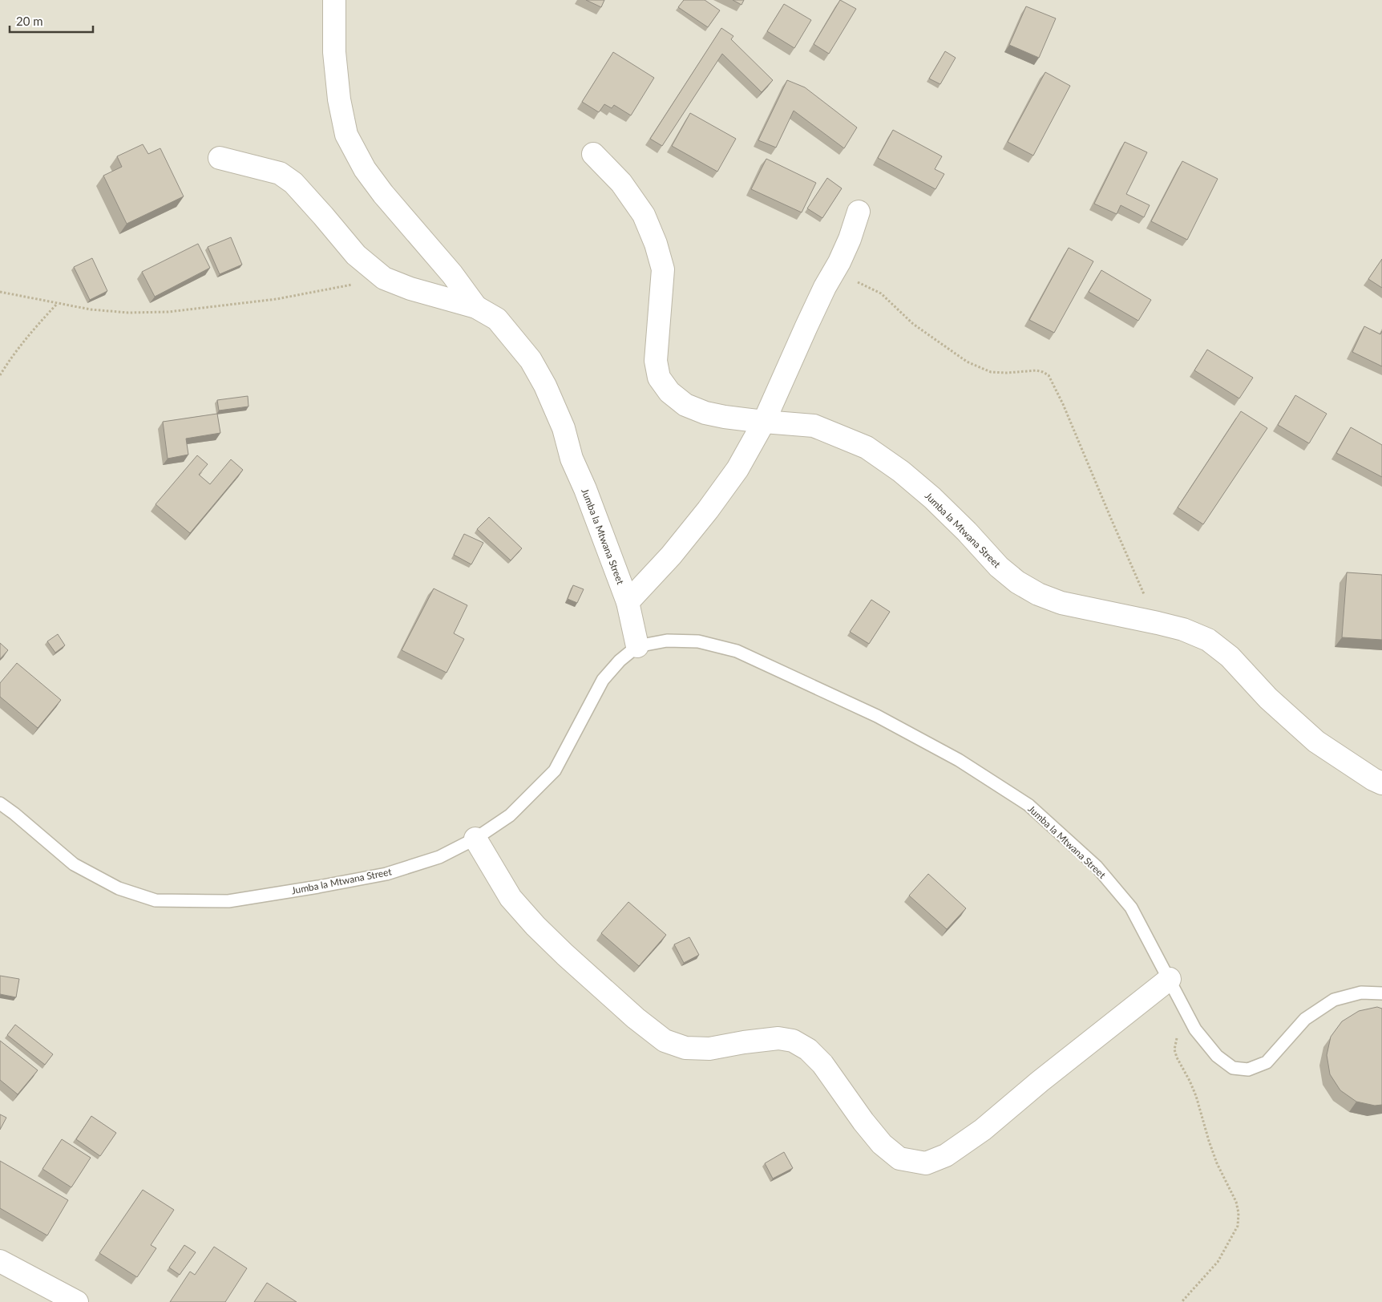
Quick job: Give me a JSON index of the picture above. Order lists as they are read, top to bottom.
{
  "streets": {
    "street": ["Jumba la Mtwana Street"]
  },
  "scale_bar": "20 m"
}
